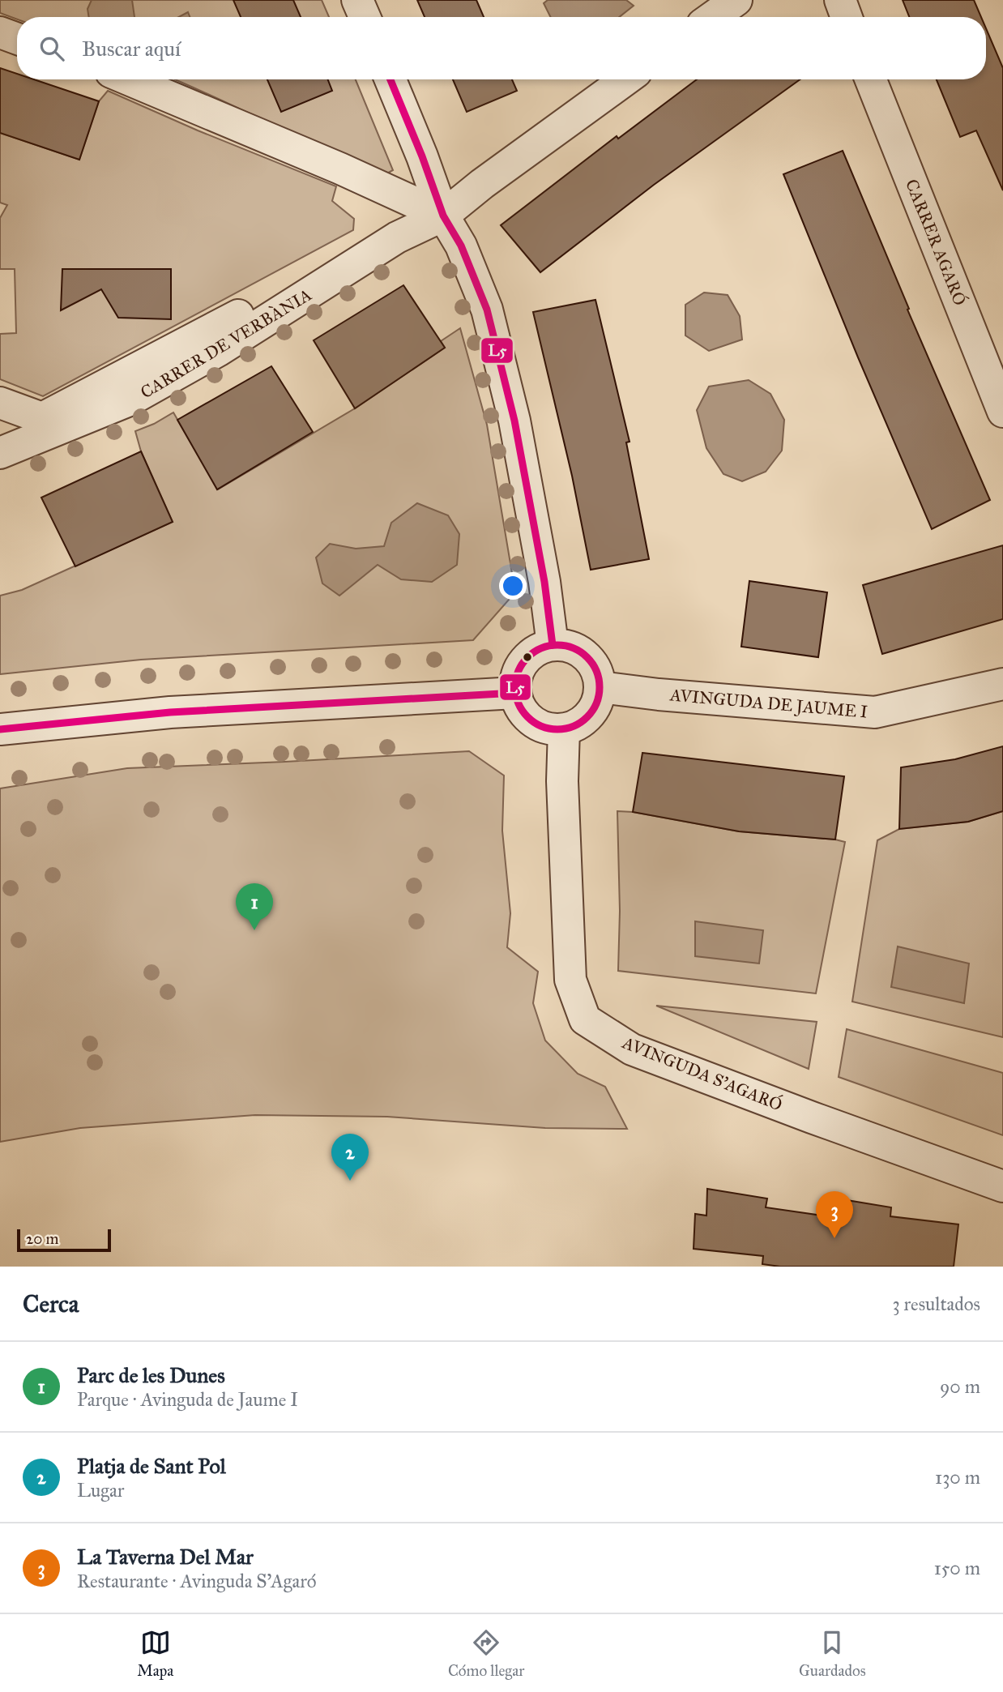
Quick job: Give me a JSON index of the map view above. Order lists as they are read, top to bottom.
{
  "streets": {
    "street": [
      "CARRER AGARÓ",
      "CARRER DE VERBÀNIA",
      "AVINGUDA DE JAUME I",
      "AVINGUDA S'AGARÓ"
    ]
  },
  "crossings": [
    ["AVINGUDA DE JAUME I", "AVINGUDA S'AGARÓ"]
  ],
  "lines": ["transit line L5"],
  "scale_bar": "20 m",
  "page": {
    "search": "Buscar aquí",
    "pins": ["1", "2", "3"],
    "scale": "20 m",
    "heading": ["Cerca", "3 resultados"],
    "list": [
      {
        "mark": "1",
        "name": "Parc de les Dunes",
        "note": "Parque · Avinguda de Jaume I",
        "value": "90 m"
      },
      {
        "mark": "2",
        "name": "Platja de Sant Pol",
        "note": "Lugar",
        "value": "130 m"
      },
      {
        "mark": "3",
        "name": "La Taverna Del Mar",
        "note": "Restaurante · Avinguda S'Agaró",
        "value": "150 m"
      }
    ],
    "nav": ["Mapa", "Cómo llegar", "Guardados"]
  }
}
